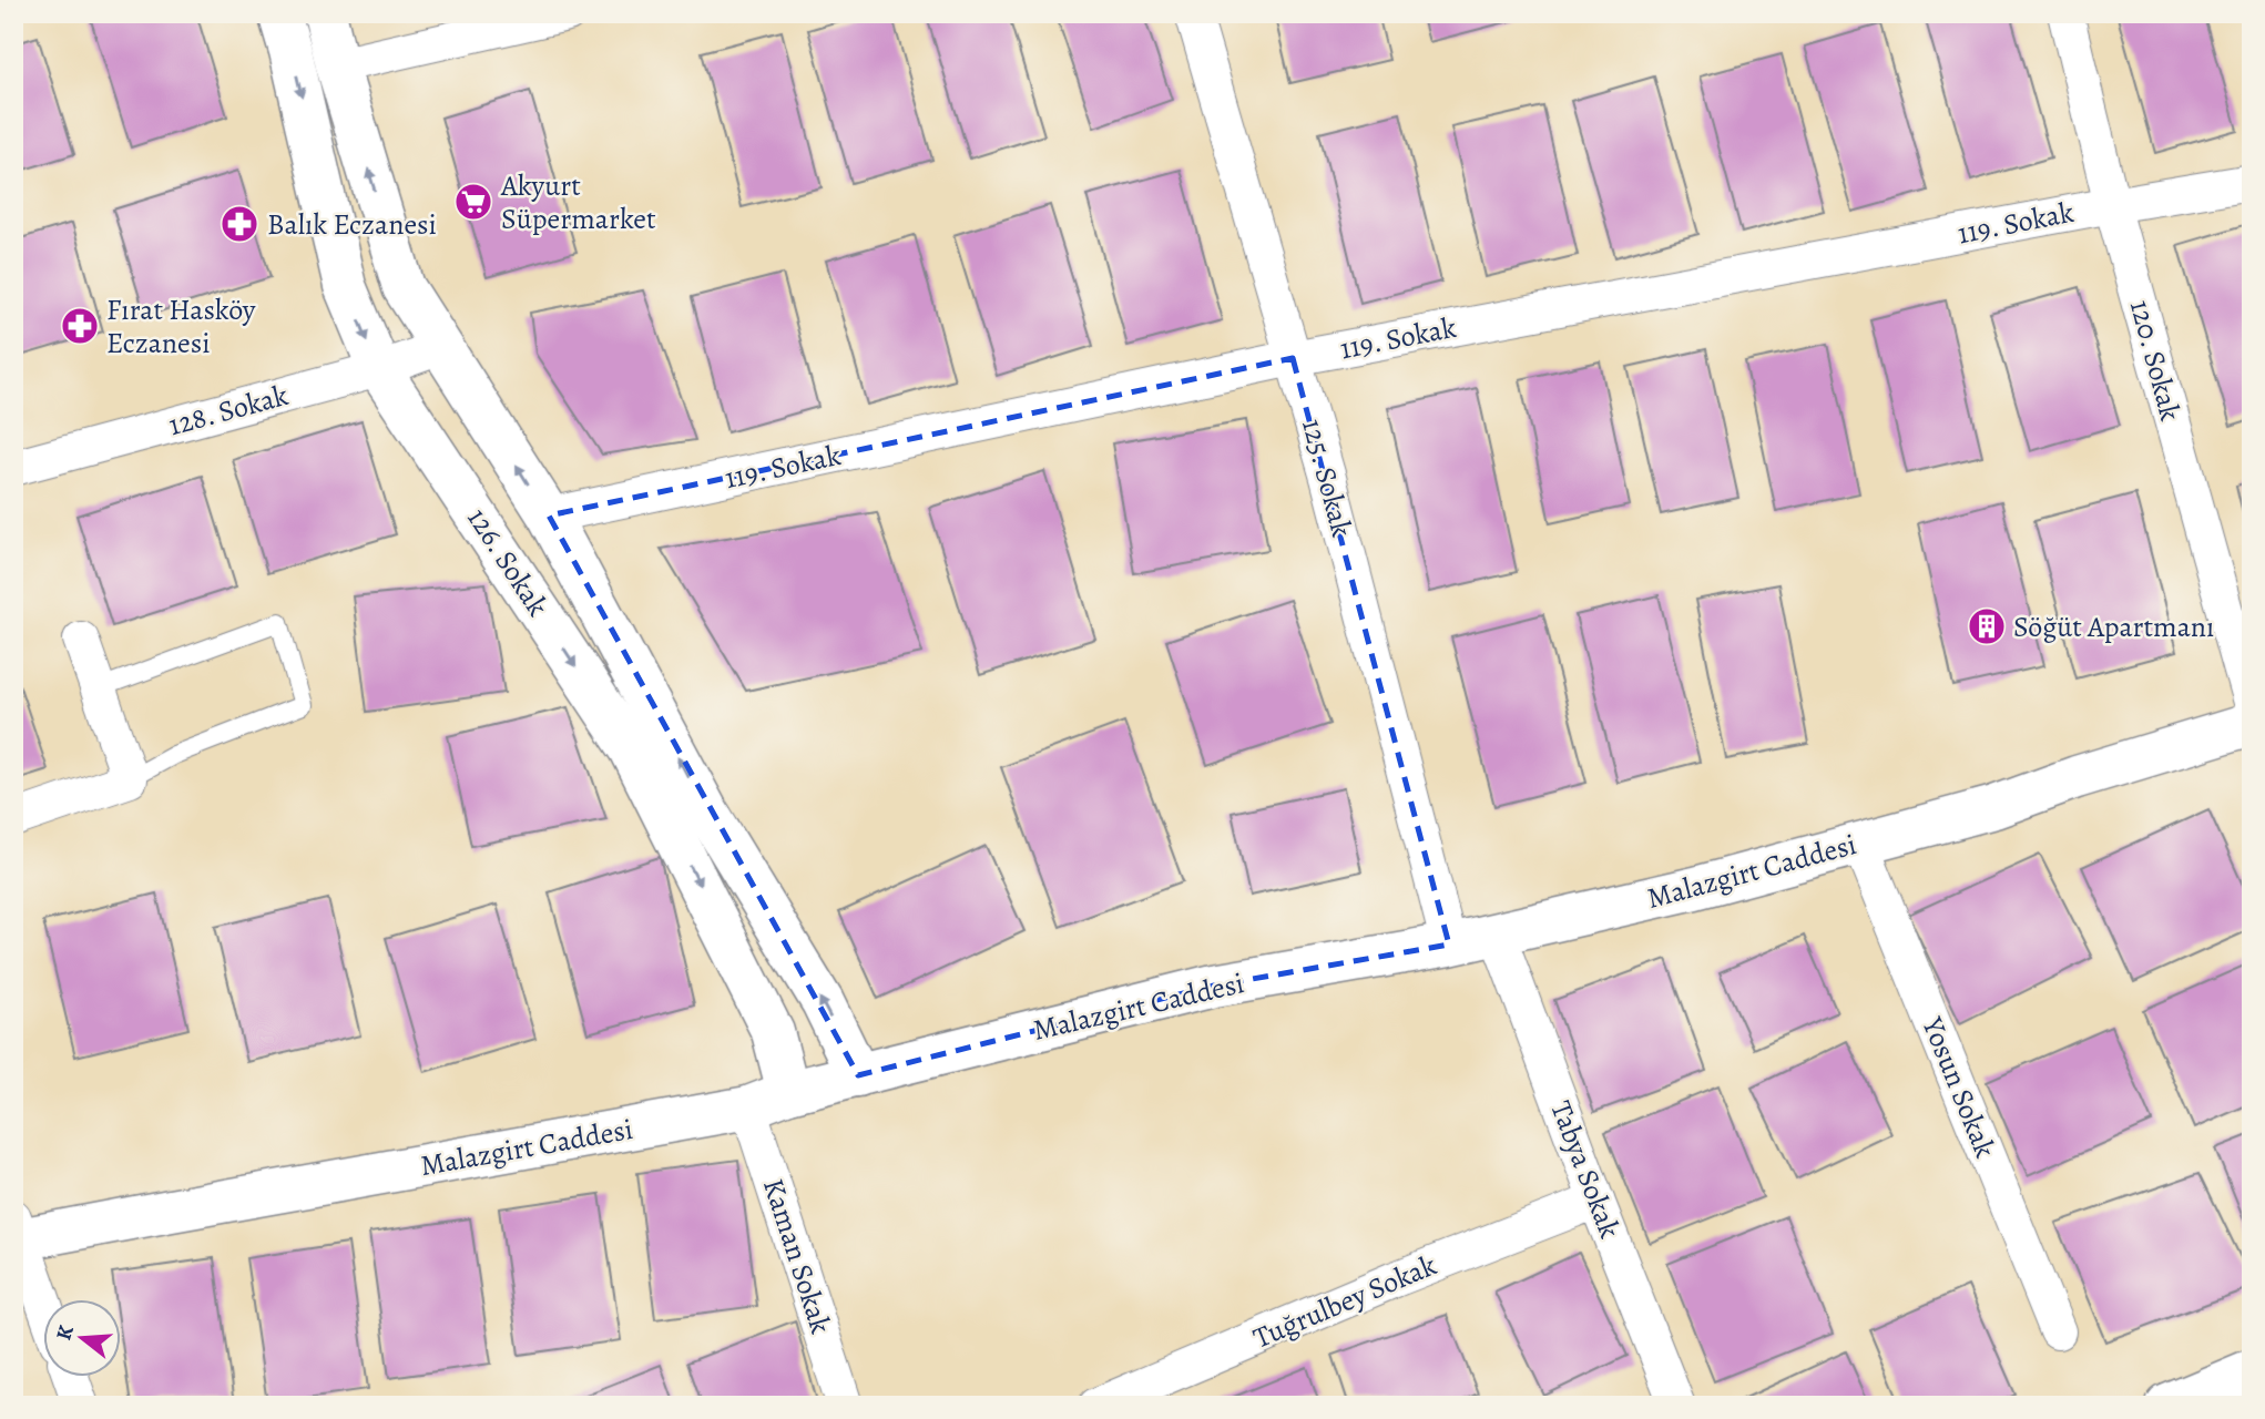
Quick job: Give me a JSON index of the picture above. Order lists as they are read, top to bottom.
{
  "streets": {
    "street": [
      "119. Sokak",
      "120. Sokak",
      "128. Sokak",
      "125. Sokak",
      "126. Sokak",
      "Malazgirt Caddesi",
      "Yosun Sokak",
      "Tabya Sokak",
      "Kaman Sokak",
      "Tuğrulbey Sokak"
    ]
  },
  "crossings": [
    ["119. Sokak", "120. Sokak"],
    ["119. Sokak", "125. Sokak"],
    ["119. Sokak", "126. Sokak"],
    ["128. Sokak", "126. Sokak"],
    ["125. Sokak", "Malazgirt Caddesi"],
    ["126. Sokak", "Malazgirt Caddesi"],
    ["Malazgirt Caddesi", "Yosun Sokak"],
    ["Malazgirt Caddesi", "Tabya Sokak"],
    ["Malazgirt Caddesi", "Kaman Sokak"],
    ["Tabya Sokak", "Tuğrulbey Sokak"]
  ],
  "places": {
    "supermarket": ["Akyurt Süpermarket"],
    "pharmacy": ["Balık Eczanesi", "Fırat Hasköy Eczanesi"],
    "building": ["Söğüt Apartmanı"]
  },
  "north": "left"
}
